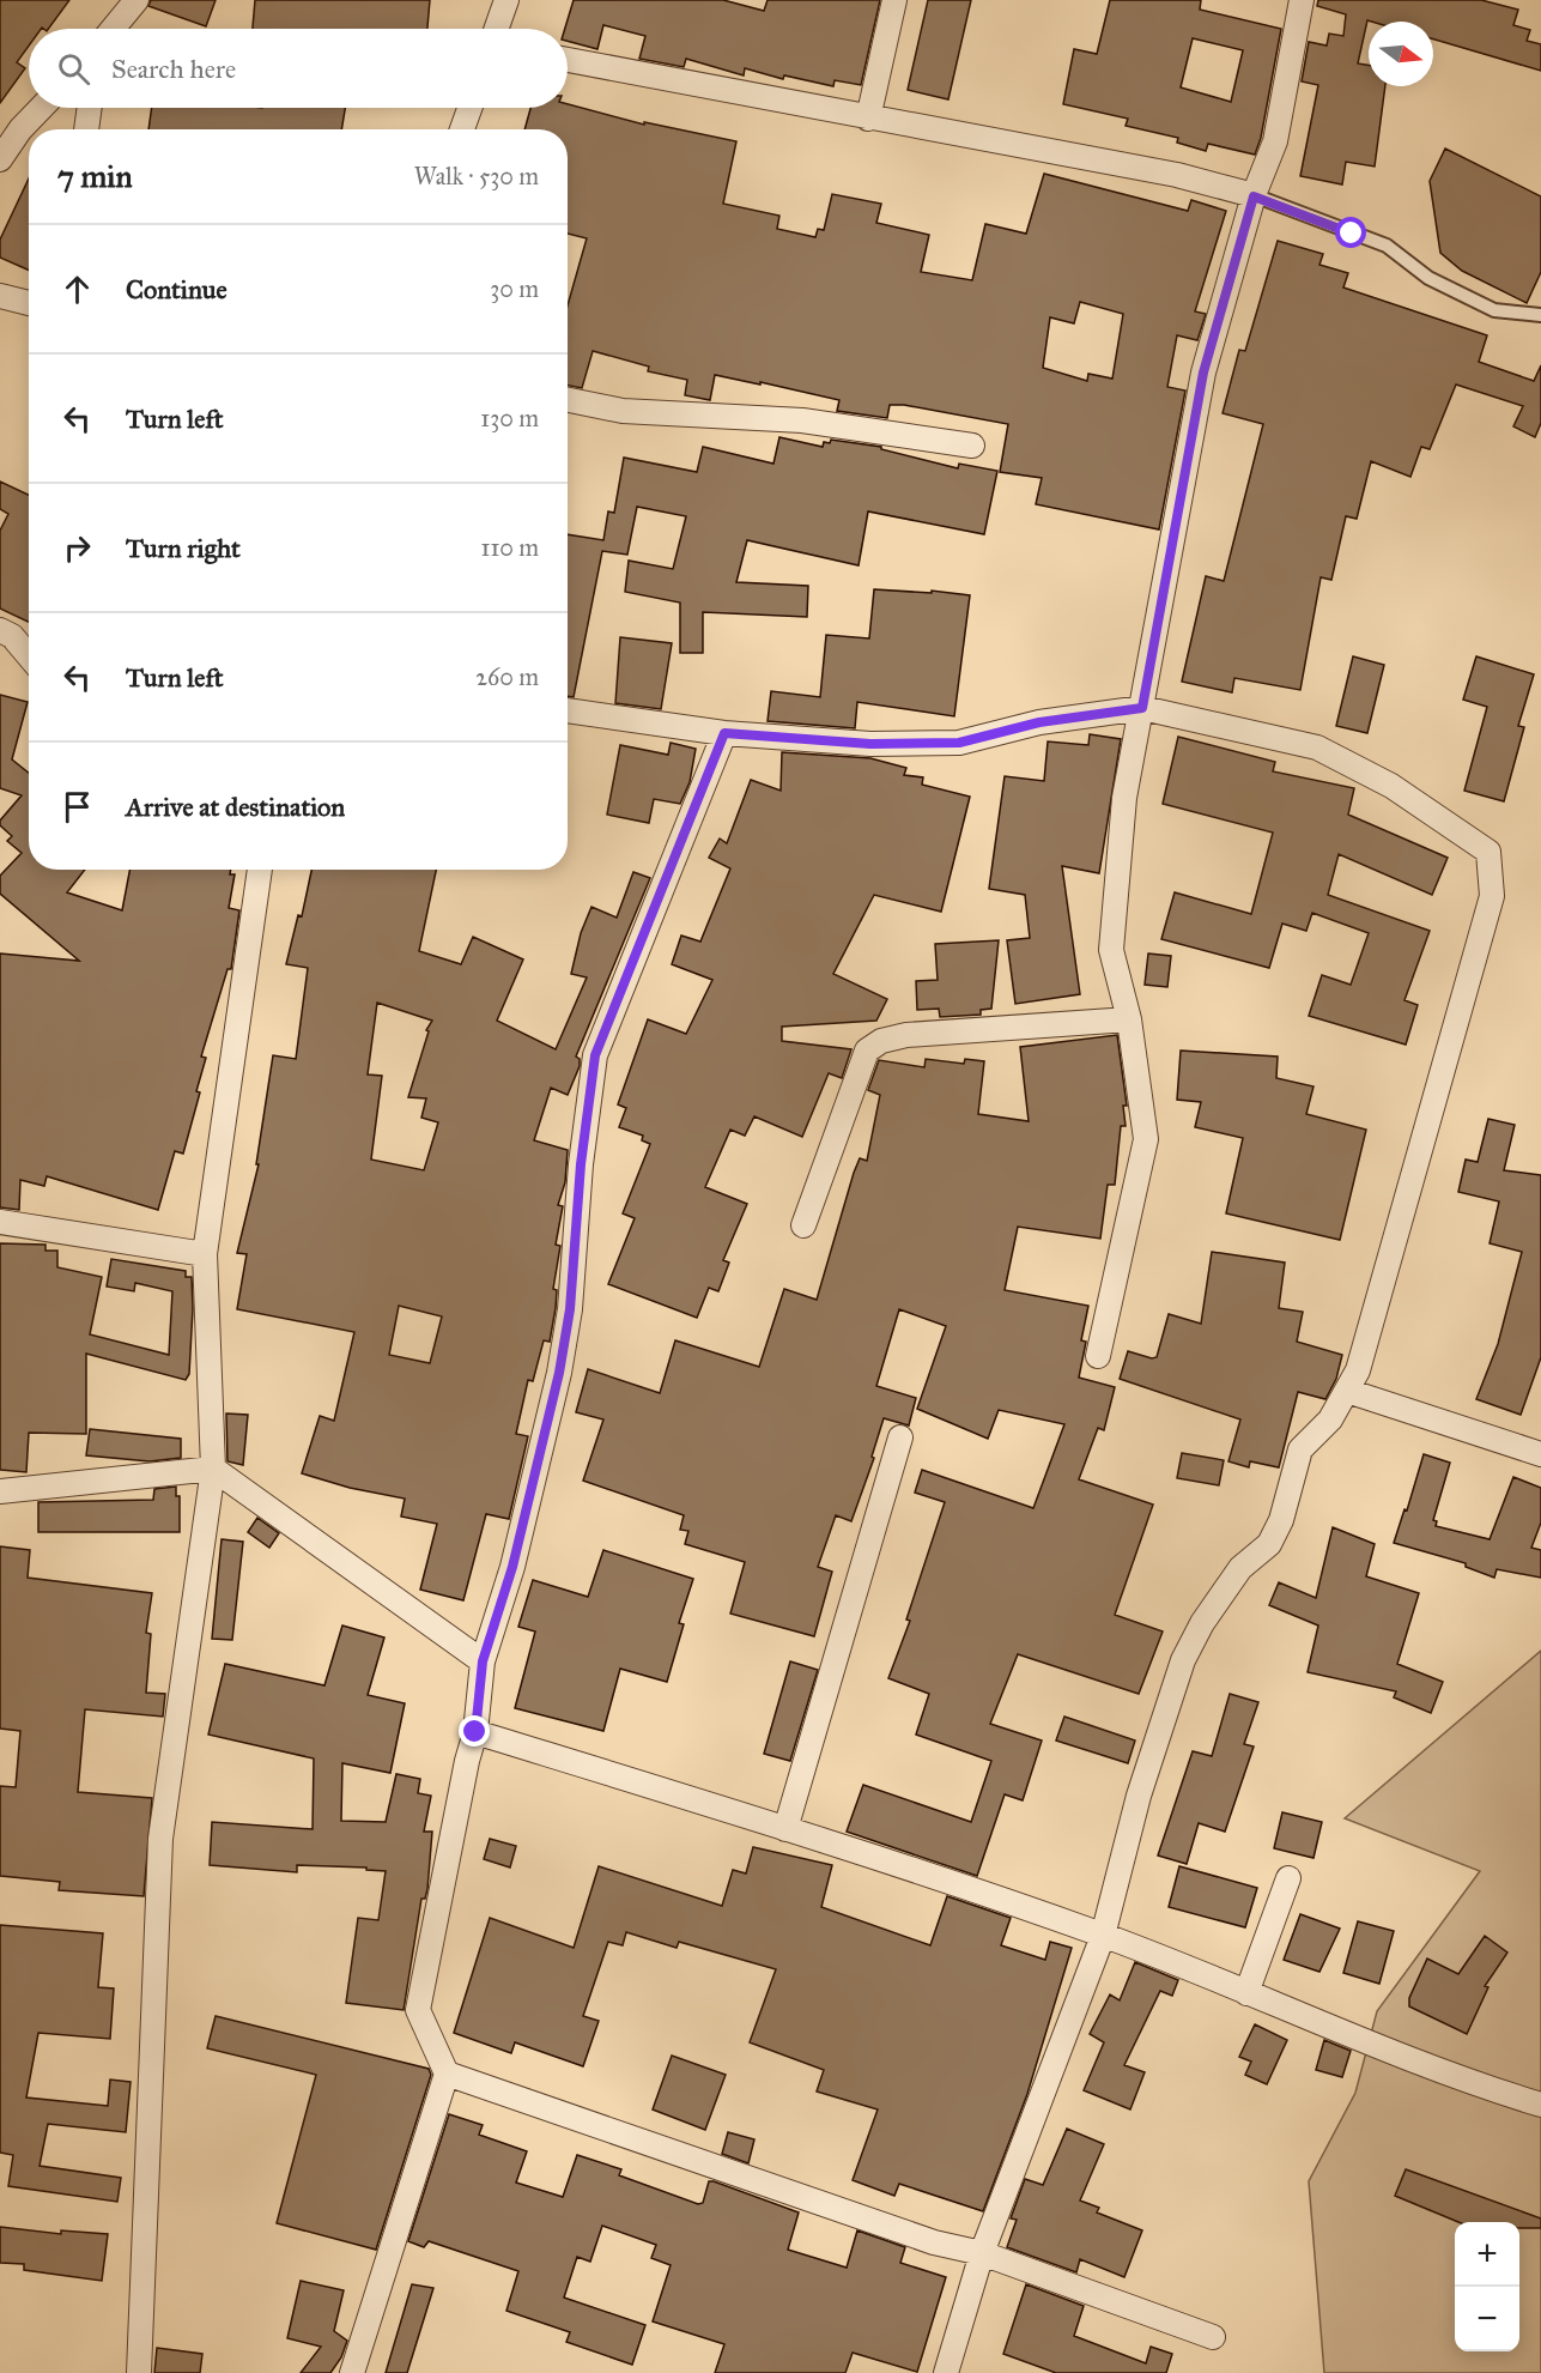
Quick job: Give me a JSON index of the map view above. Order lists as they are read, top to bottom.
{
  "north": "right",
  "page": {
    "search": "Search here",
    "heading": ["7 min", "Walk · 530 m"],
    "list": [
      ["Continue", "30 m"],
      ["Turn left", "130 m"],
      ["Turn right", "110 m"],
      ["Turn left", "260 m"],
      "Arrive at destination"
    ],
    "map_buttons": ["+", "−"]
  }
}
